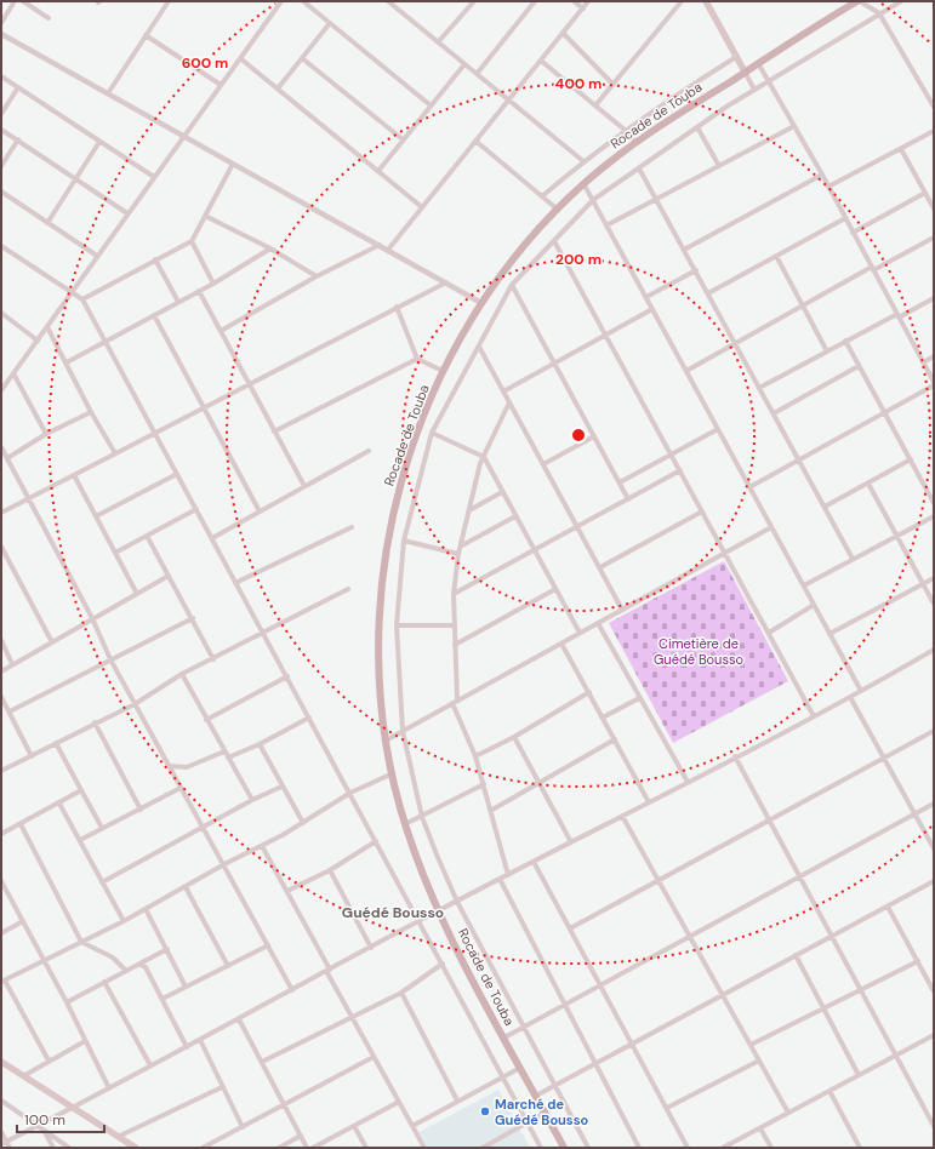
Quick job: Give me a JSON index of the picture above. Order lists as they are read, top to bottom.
{
  "streets": {
    "main road": ["Rocade de Touba"]
  },
  "districts": ["Guédé Bousso"],
  "parks": ["Cimetière de Guédé Bousso"],
  "places": ["Marché de Guédé Bousso"],
  "scale_bar": "100 m",
  "rings": ["600 m", "400 m", "200 m"]
}
